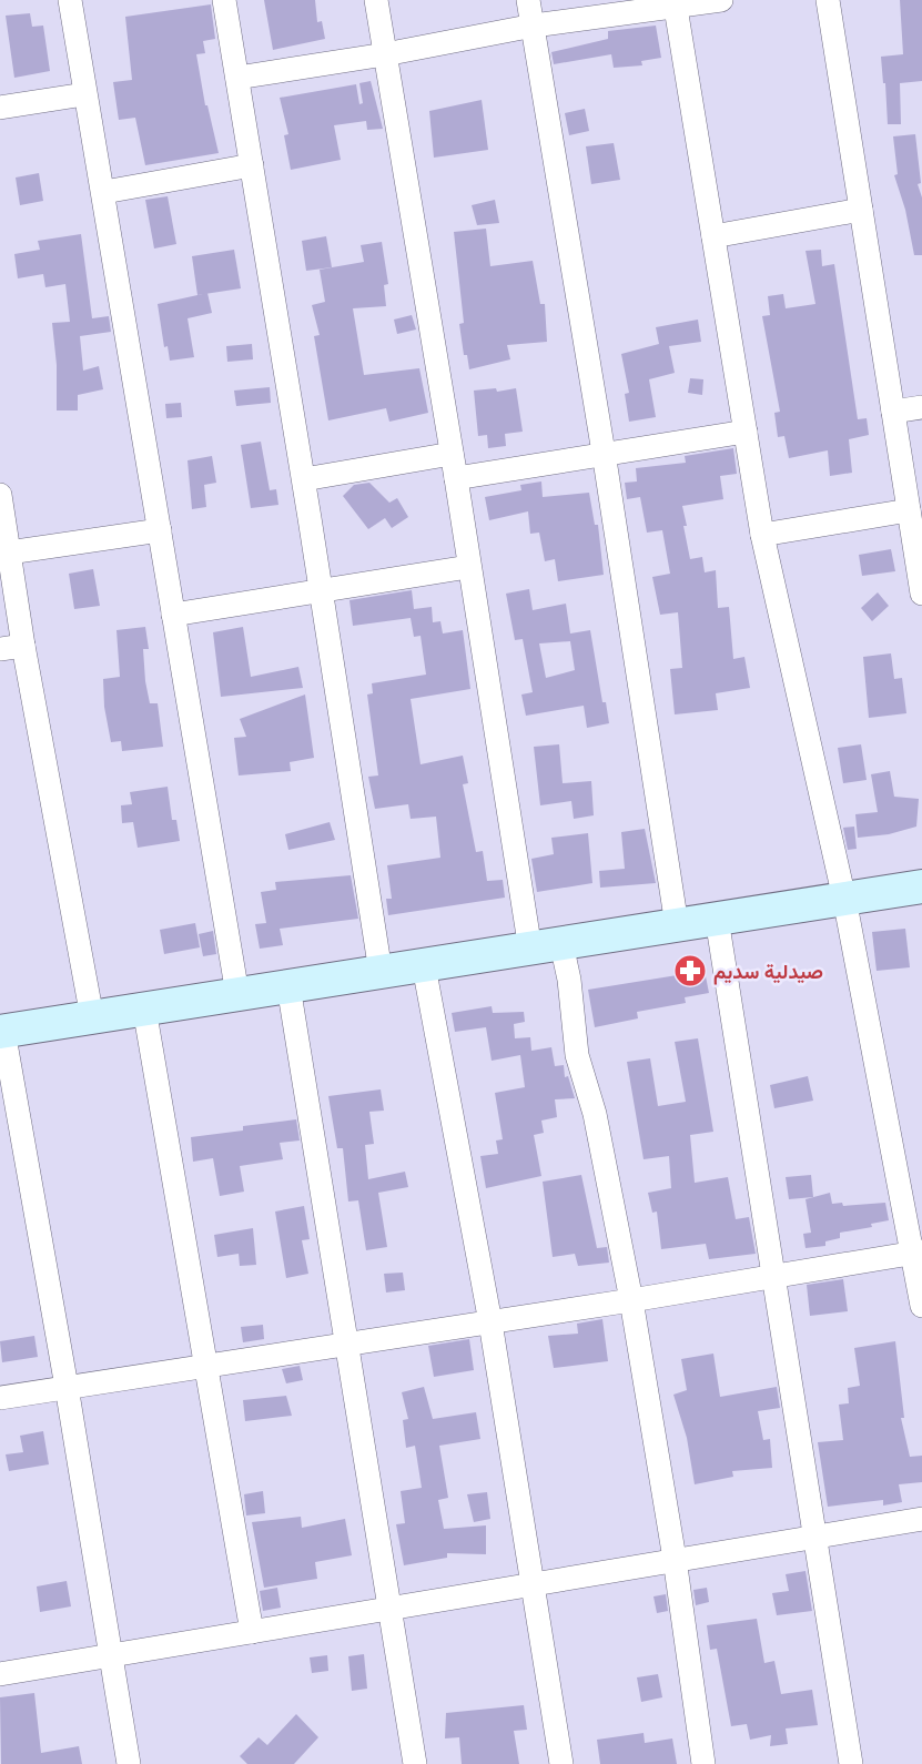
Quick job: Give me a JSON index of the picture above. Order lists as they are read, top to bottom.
{
  "places": {
    "pharmacy": ["صيدلية سديم"]
  }
}
